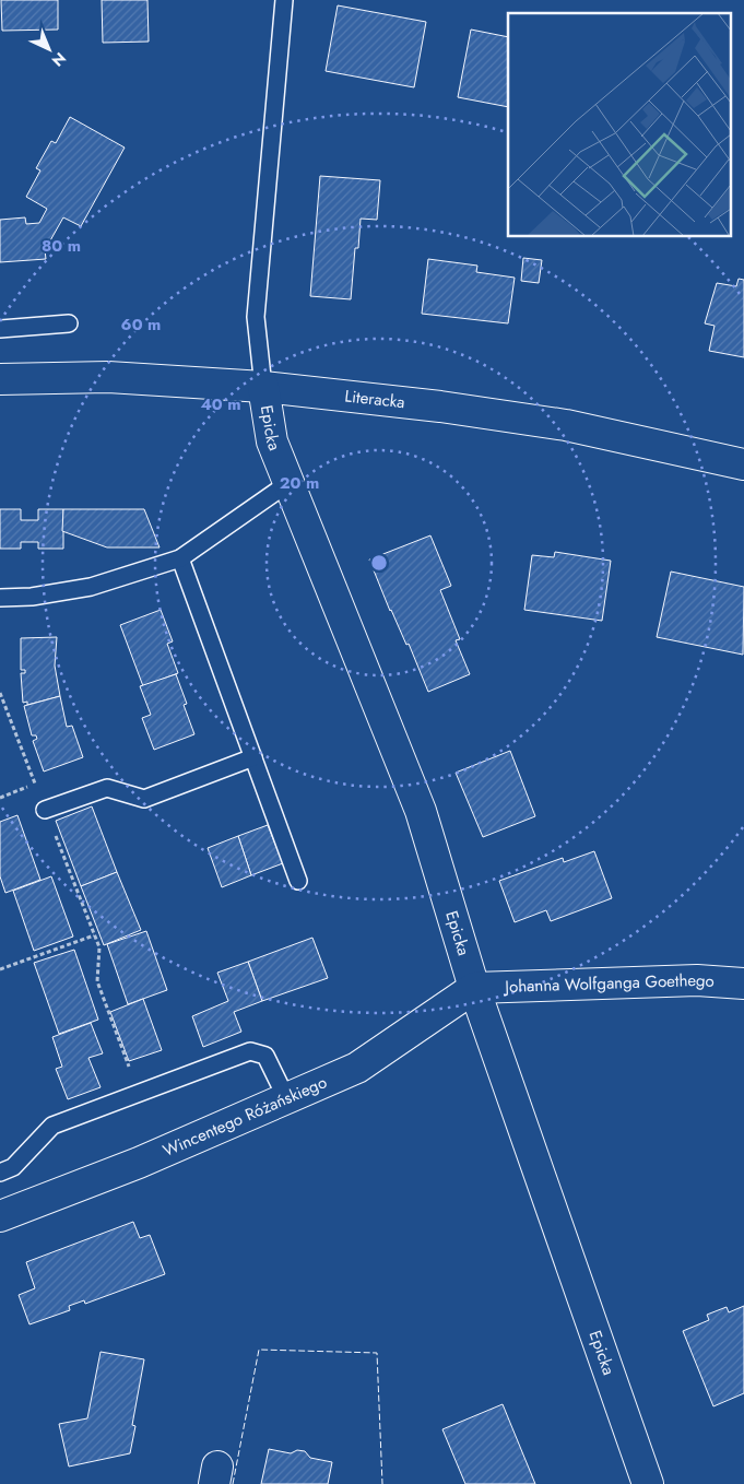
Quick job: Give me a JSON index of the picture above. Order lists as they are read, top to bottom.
{
  "streets": {
    "street": [
      "Literacka",
      "Epicka",
      "Johanna Wolfganga Goethego",
      "Wincentego Różańskiego"
    ]
  },
  "crossings": [
    ["Literacka", "Epicka"],
    ["Epicka", "Johanna Wolfganga Goethego"],
    ["Epicka", "Wincentego Różańskiego"],
    ["Johanna Wolfganga Goethego", "Wincentego Różańskiego"]
  ],
  "north": "bottom right",
  "rings": [
    "80 m",
    "60 m",
    "40 m",
    "20 m"
  ]
}
